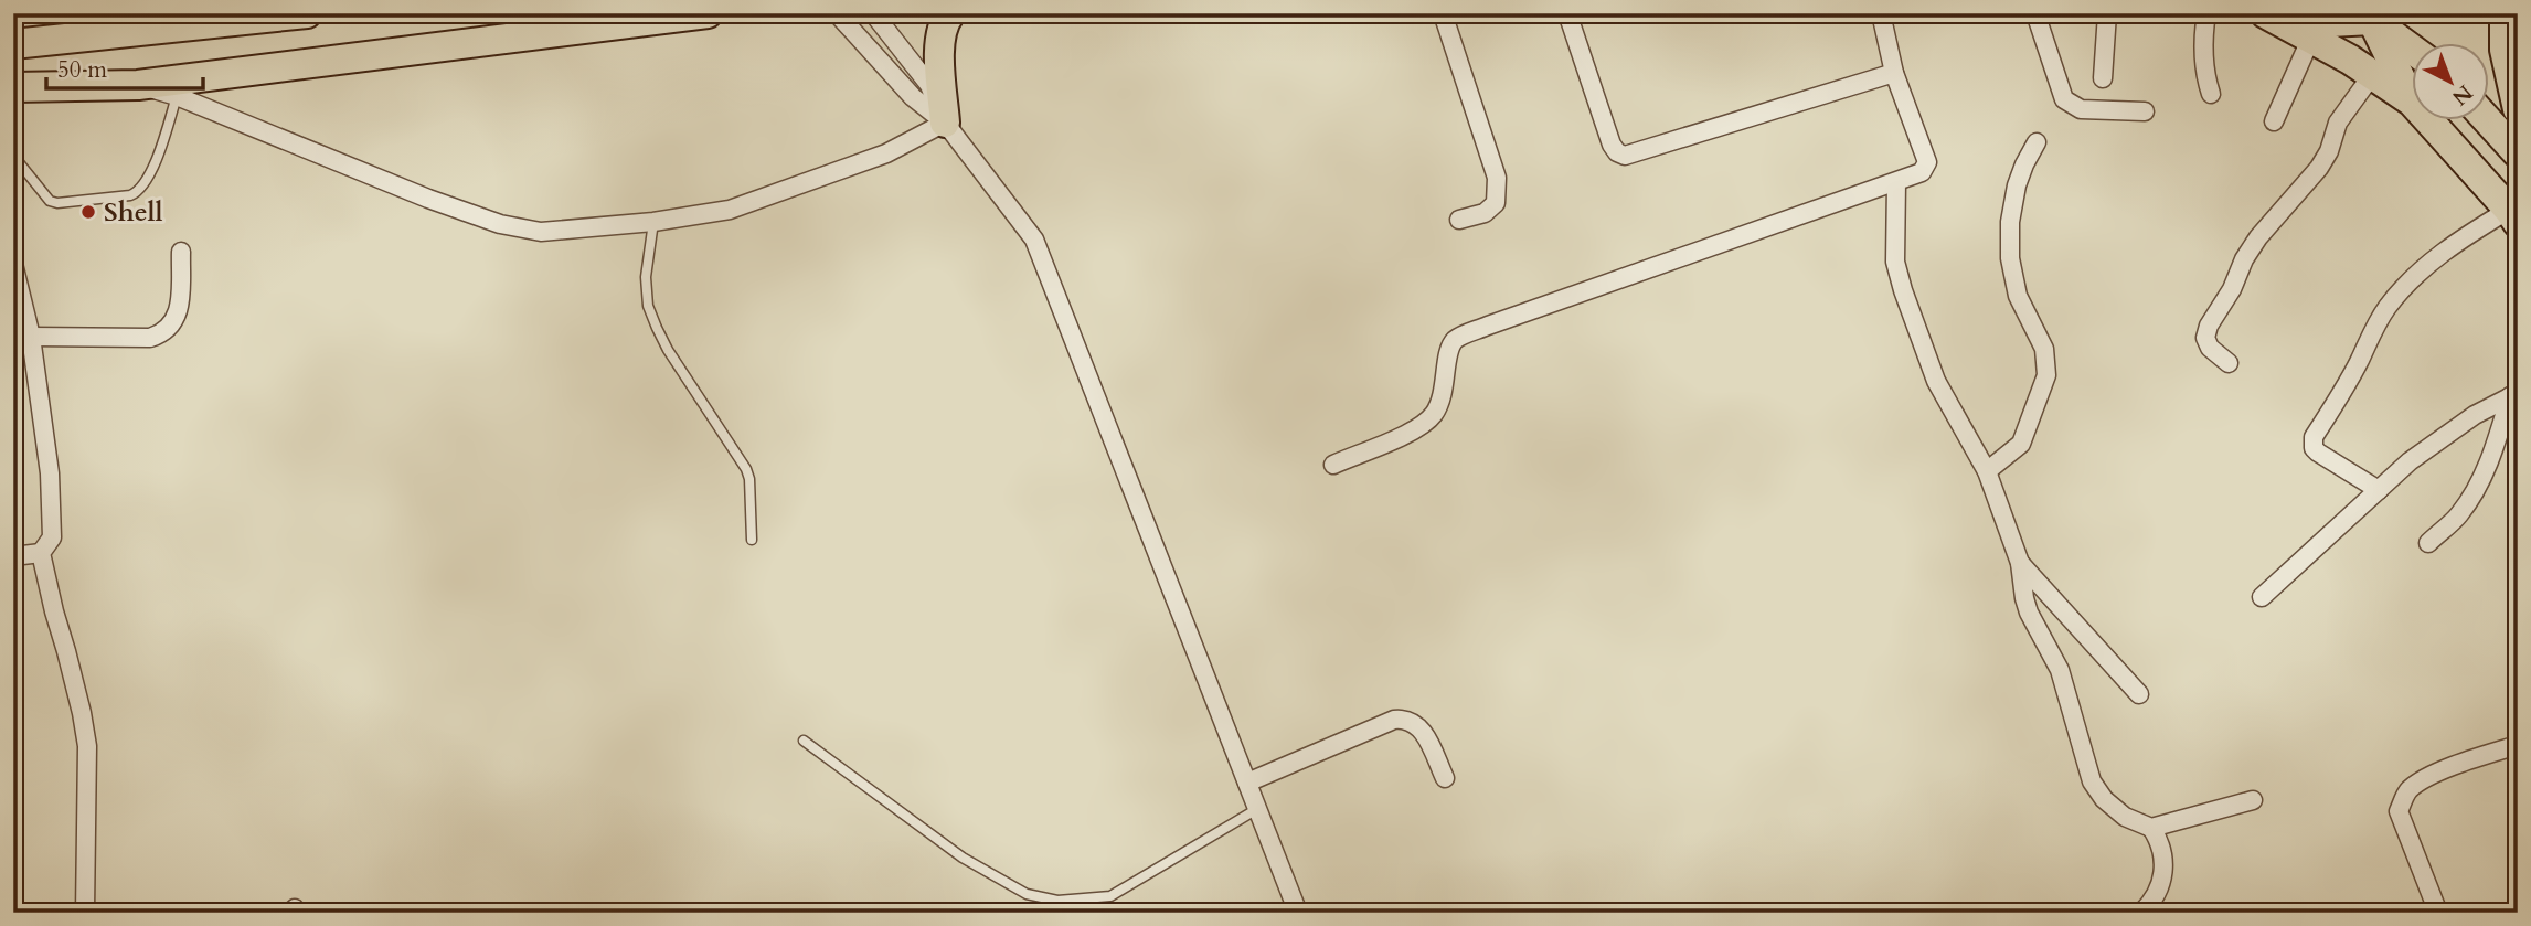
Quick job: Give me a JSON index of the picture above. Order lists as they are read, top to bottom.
{
  "places": ["Shell"],
  "scale_bar": "50 m",
  "north": "bottom right"
}
